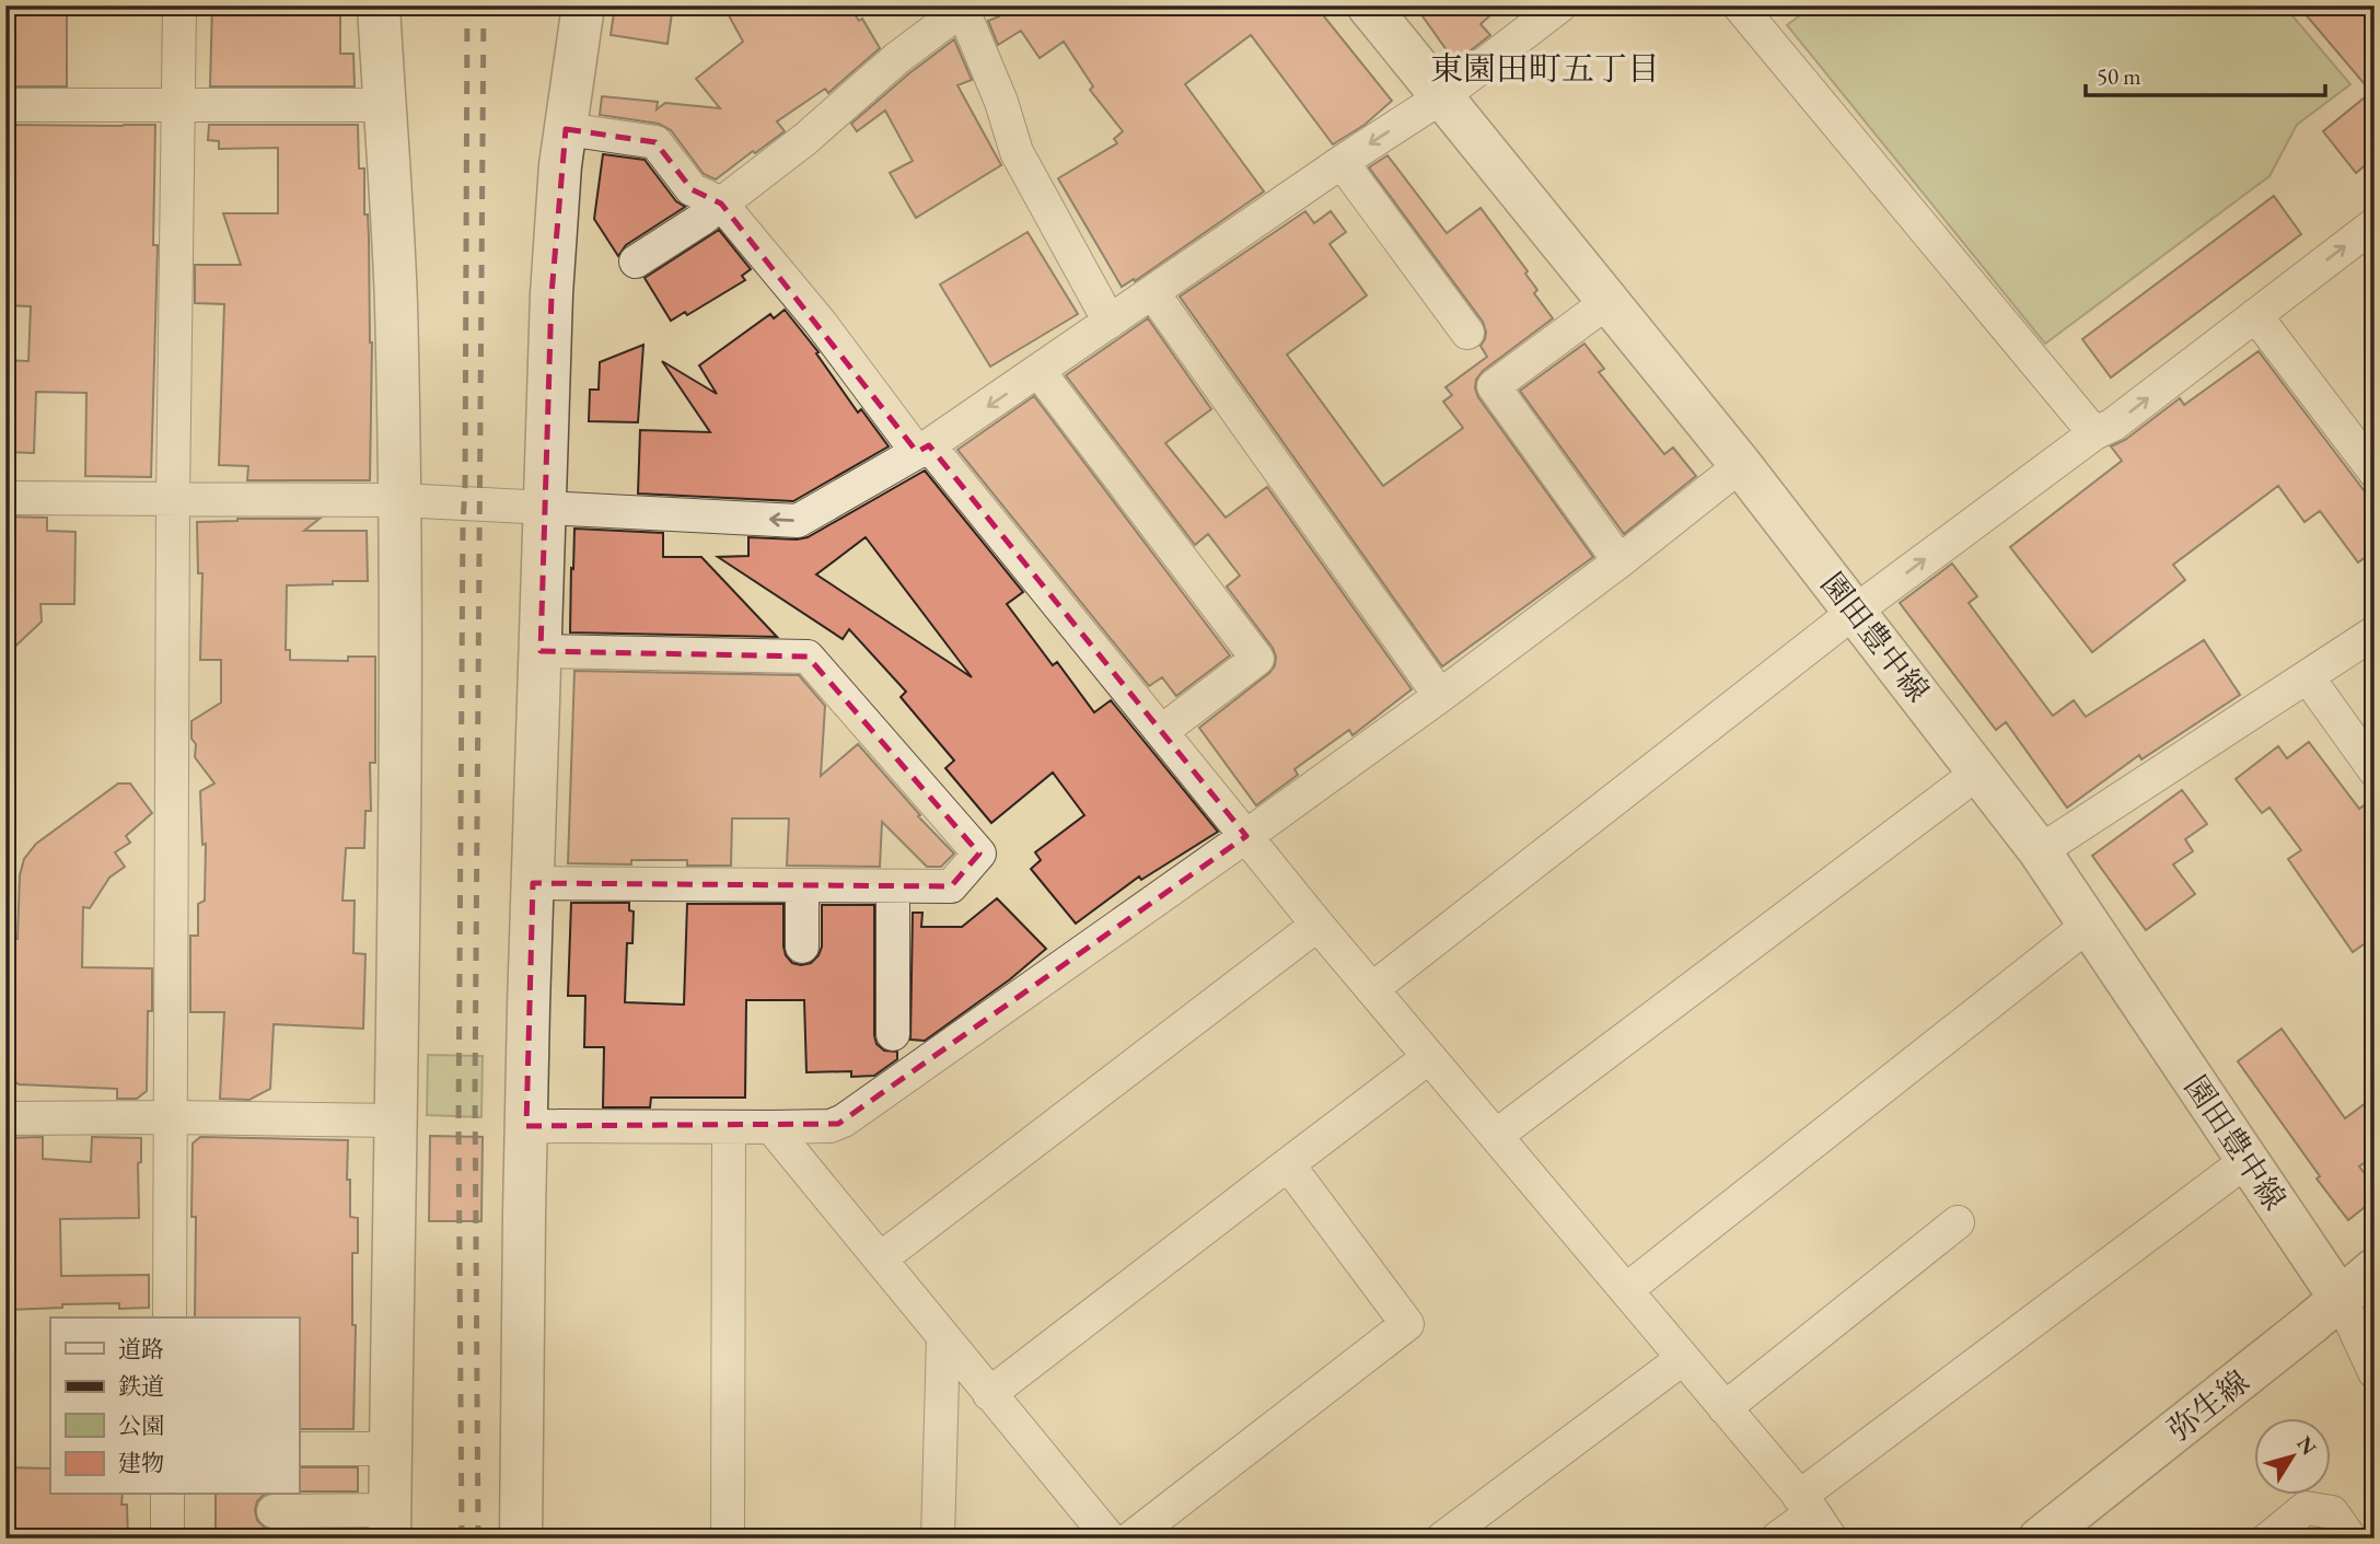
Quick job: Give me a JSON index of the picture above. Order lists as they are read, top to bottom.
{
  "streets": {
    "street": ["園田豊中線", "弥生線"]
  },
  "crossings": [
    ["園田豊中線", "弥生線"]
  ],
  "districts": ["東園田町五丁目"],
  "legend": [
    "道路",
    "鉄道",
    "公園",
    "建物"
  ],
  "scale_bar": "50 m",
  "north": "top right"
}
